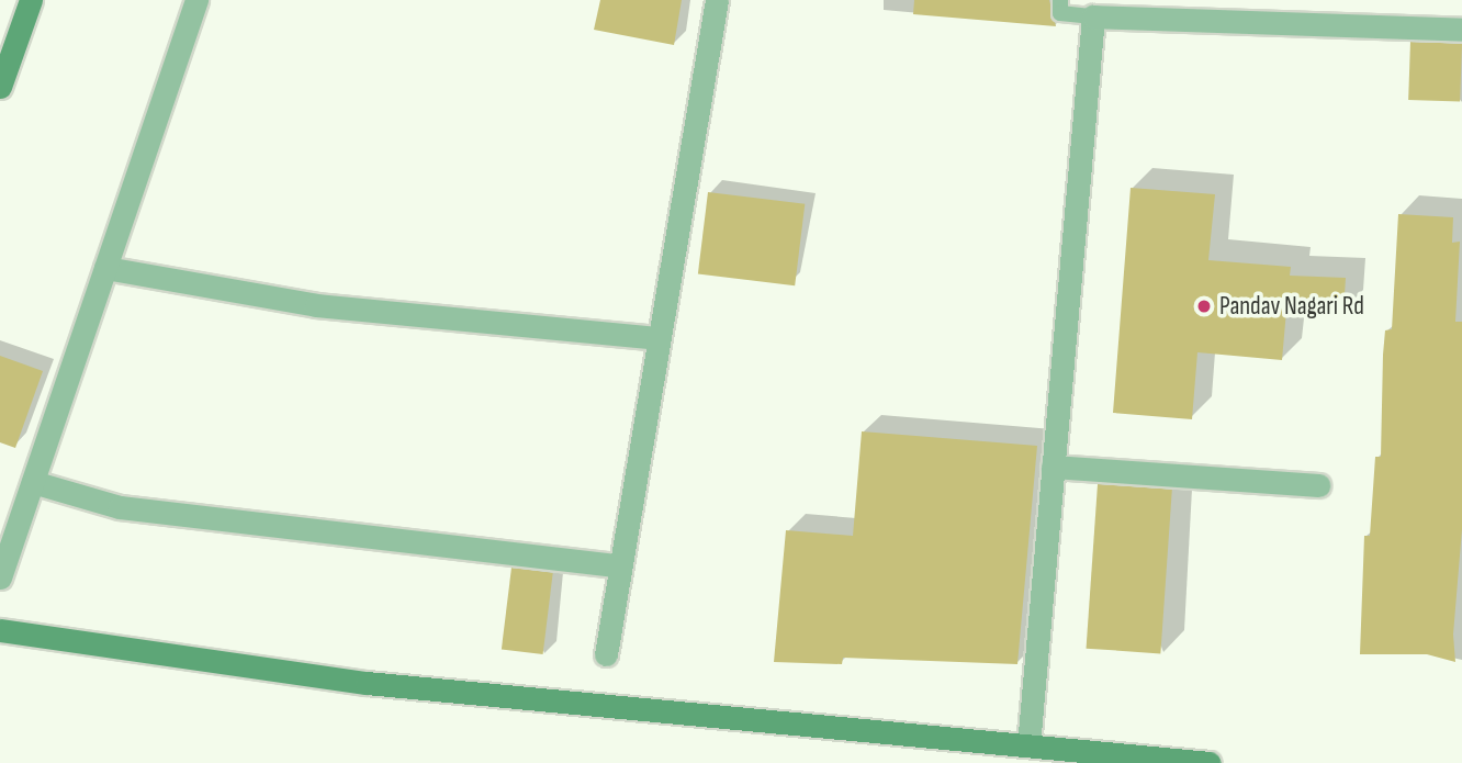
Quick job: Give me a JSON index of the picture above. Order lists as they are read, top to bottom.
{
  "places": ["Pandav Nagari Rd"]
}
